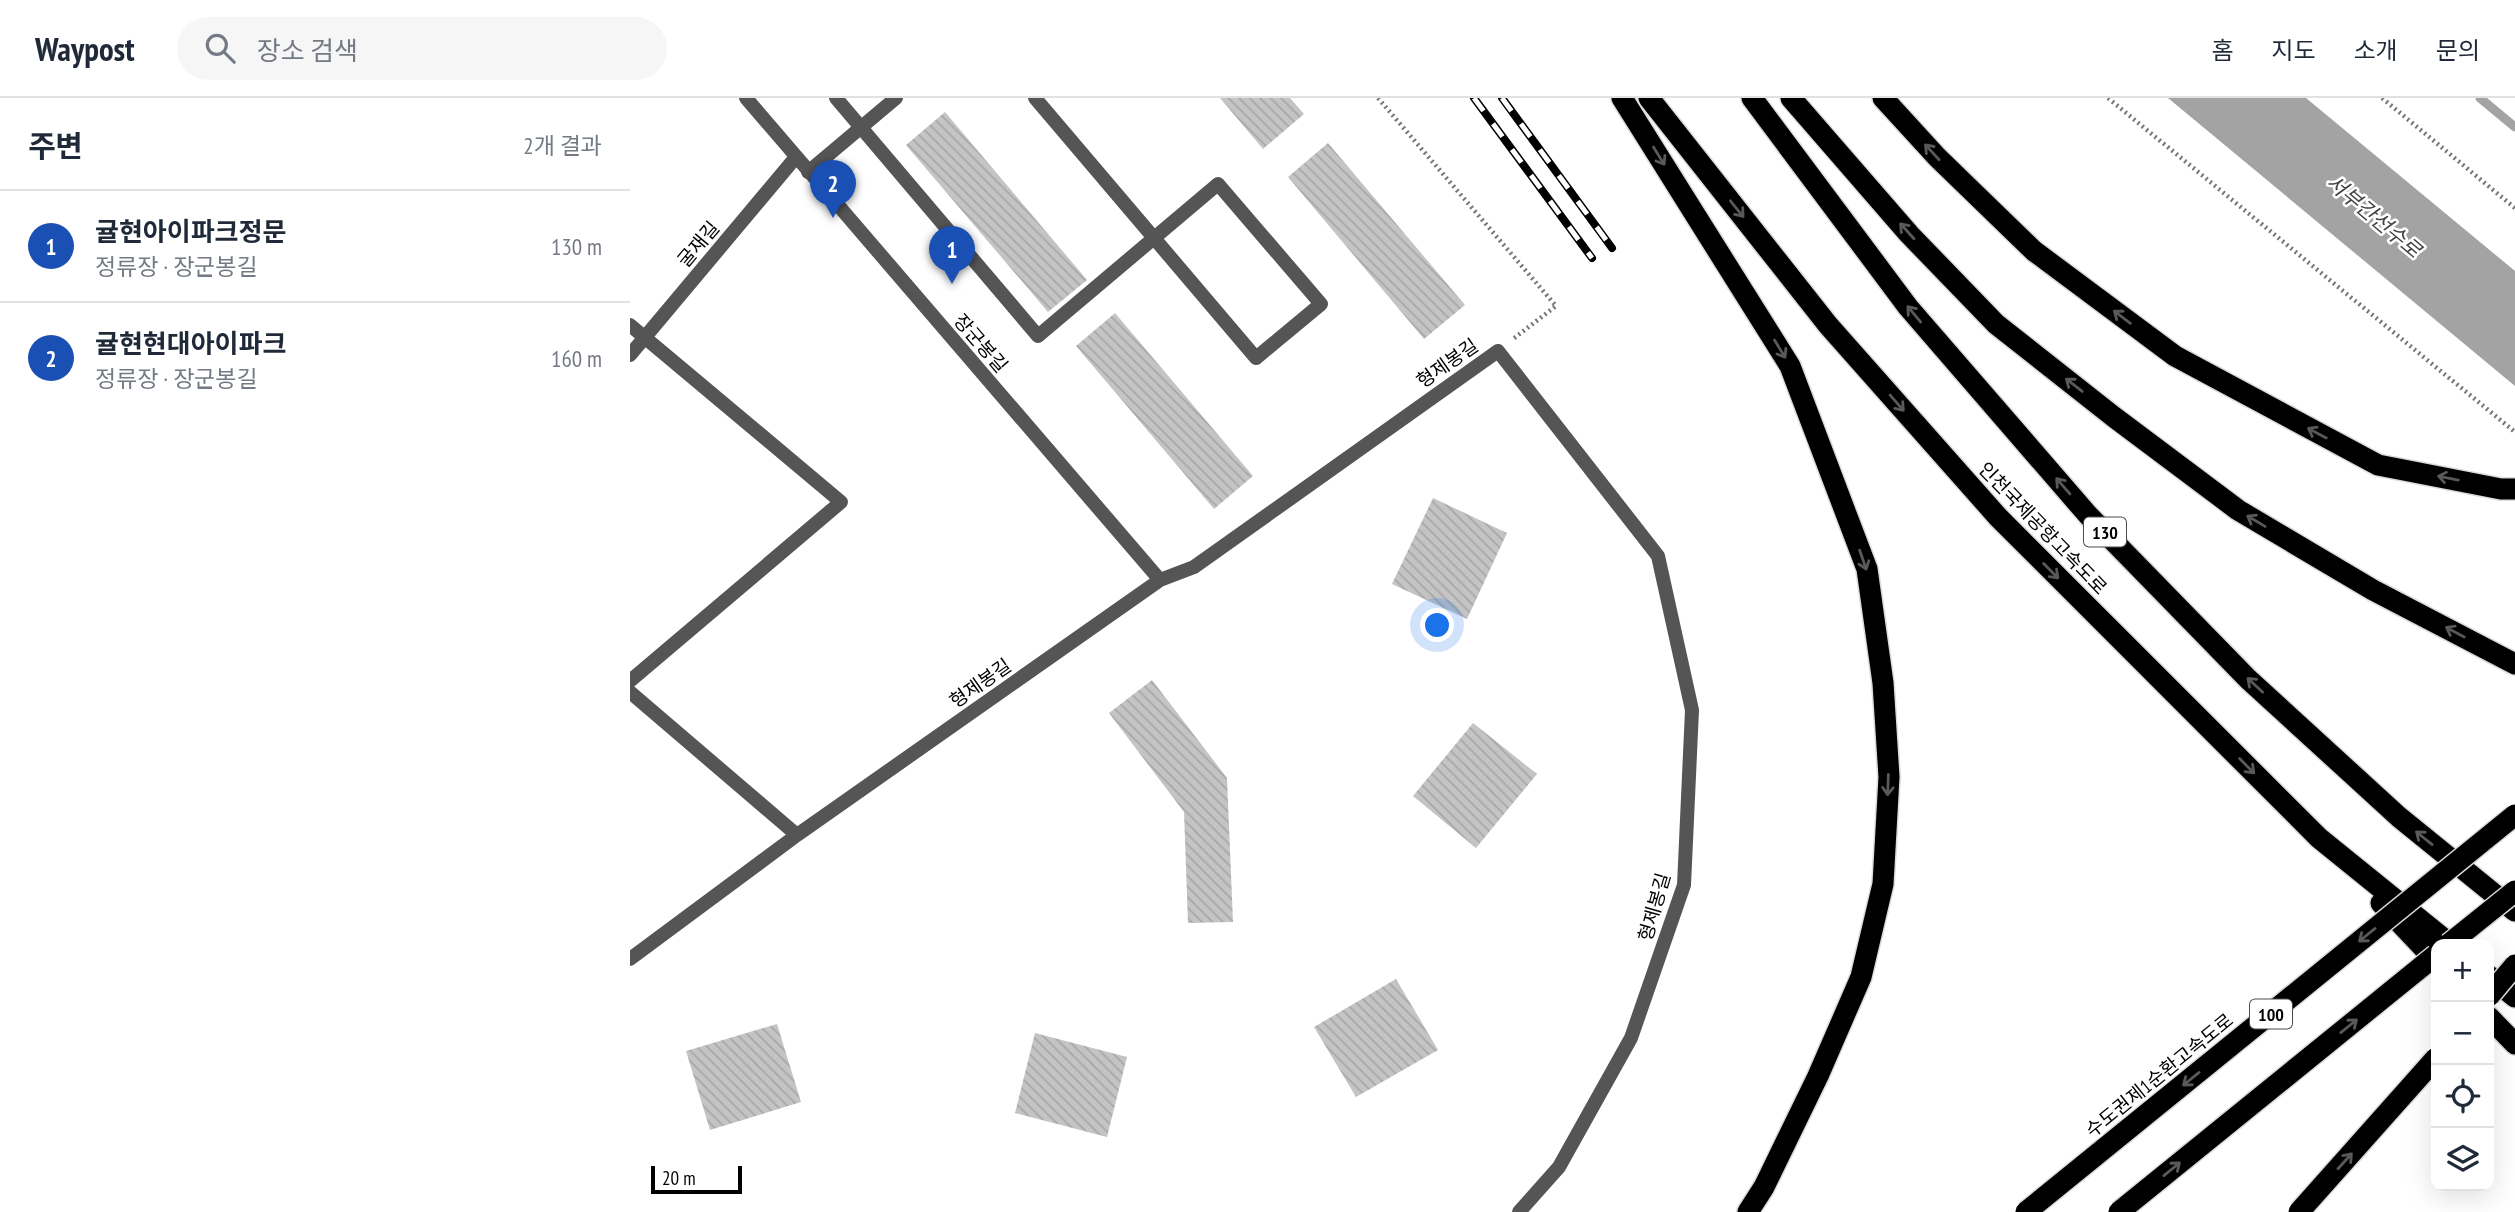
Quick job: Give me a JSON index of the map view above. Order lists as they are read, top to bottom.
{
  "streets": {
    "highway": [
      "인천국제공항고속도로",
      "130",
      "100",
      "수도권제1순환고속도로"
    ],
    "street": ["굴재길", "장군봉길", "형제봉길"]
  },
  "crossings": [
    ["굴재길", "장군봉길"],
    ["장군봉길", "형제봉길"]
  ],
  "water": ["서부간선수로"],
  "scale_bar": "20 m",
  "page": {
    "header": "Waypost",
    "search": "장소 검색",
    "nav": [
      "홈",
      "지도",
      "소개",
      "문의"
    ],
    "heading": ["주변", "2개 결과"],
    "pins": ["2", "1"],
    "list": [
      {
        "mark": "1",
        "name": "귤현아이파크정문",
        "note": "정류장 · 장군봉길",
        "value": "130 m"
      },
      {
        "mark": "2",
        "name": "귤현현대아이파크",
        "note": "정류장 · 장군봉길",
        "value": "160 m"
      }
    ],
    "map_buttons": ["+", "−"],
    "scale": "20 m"
  }
}
